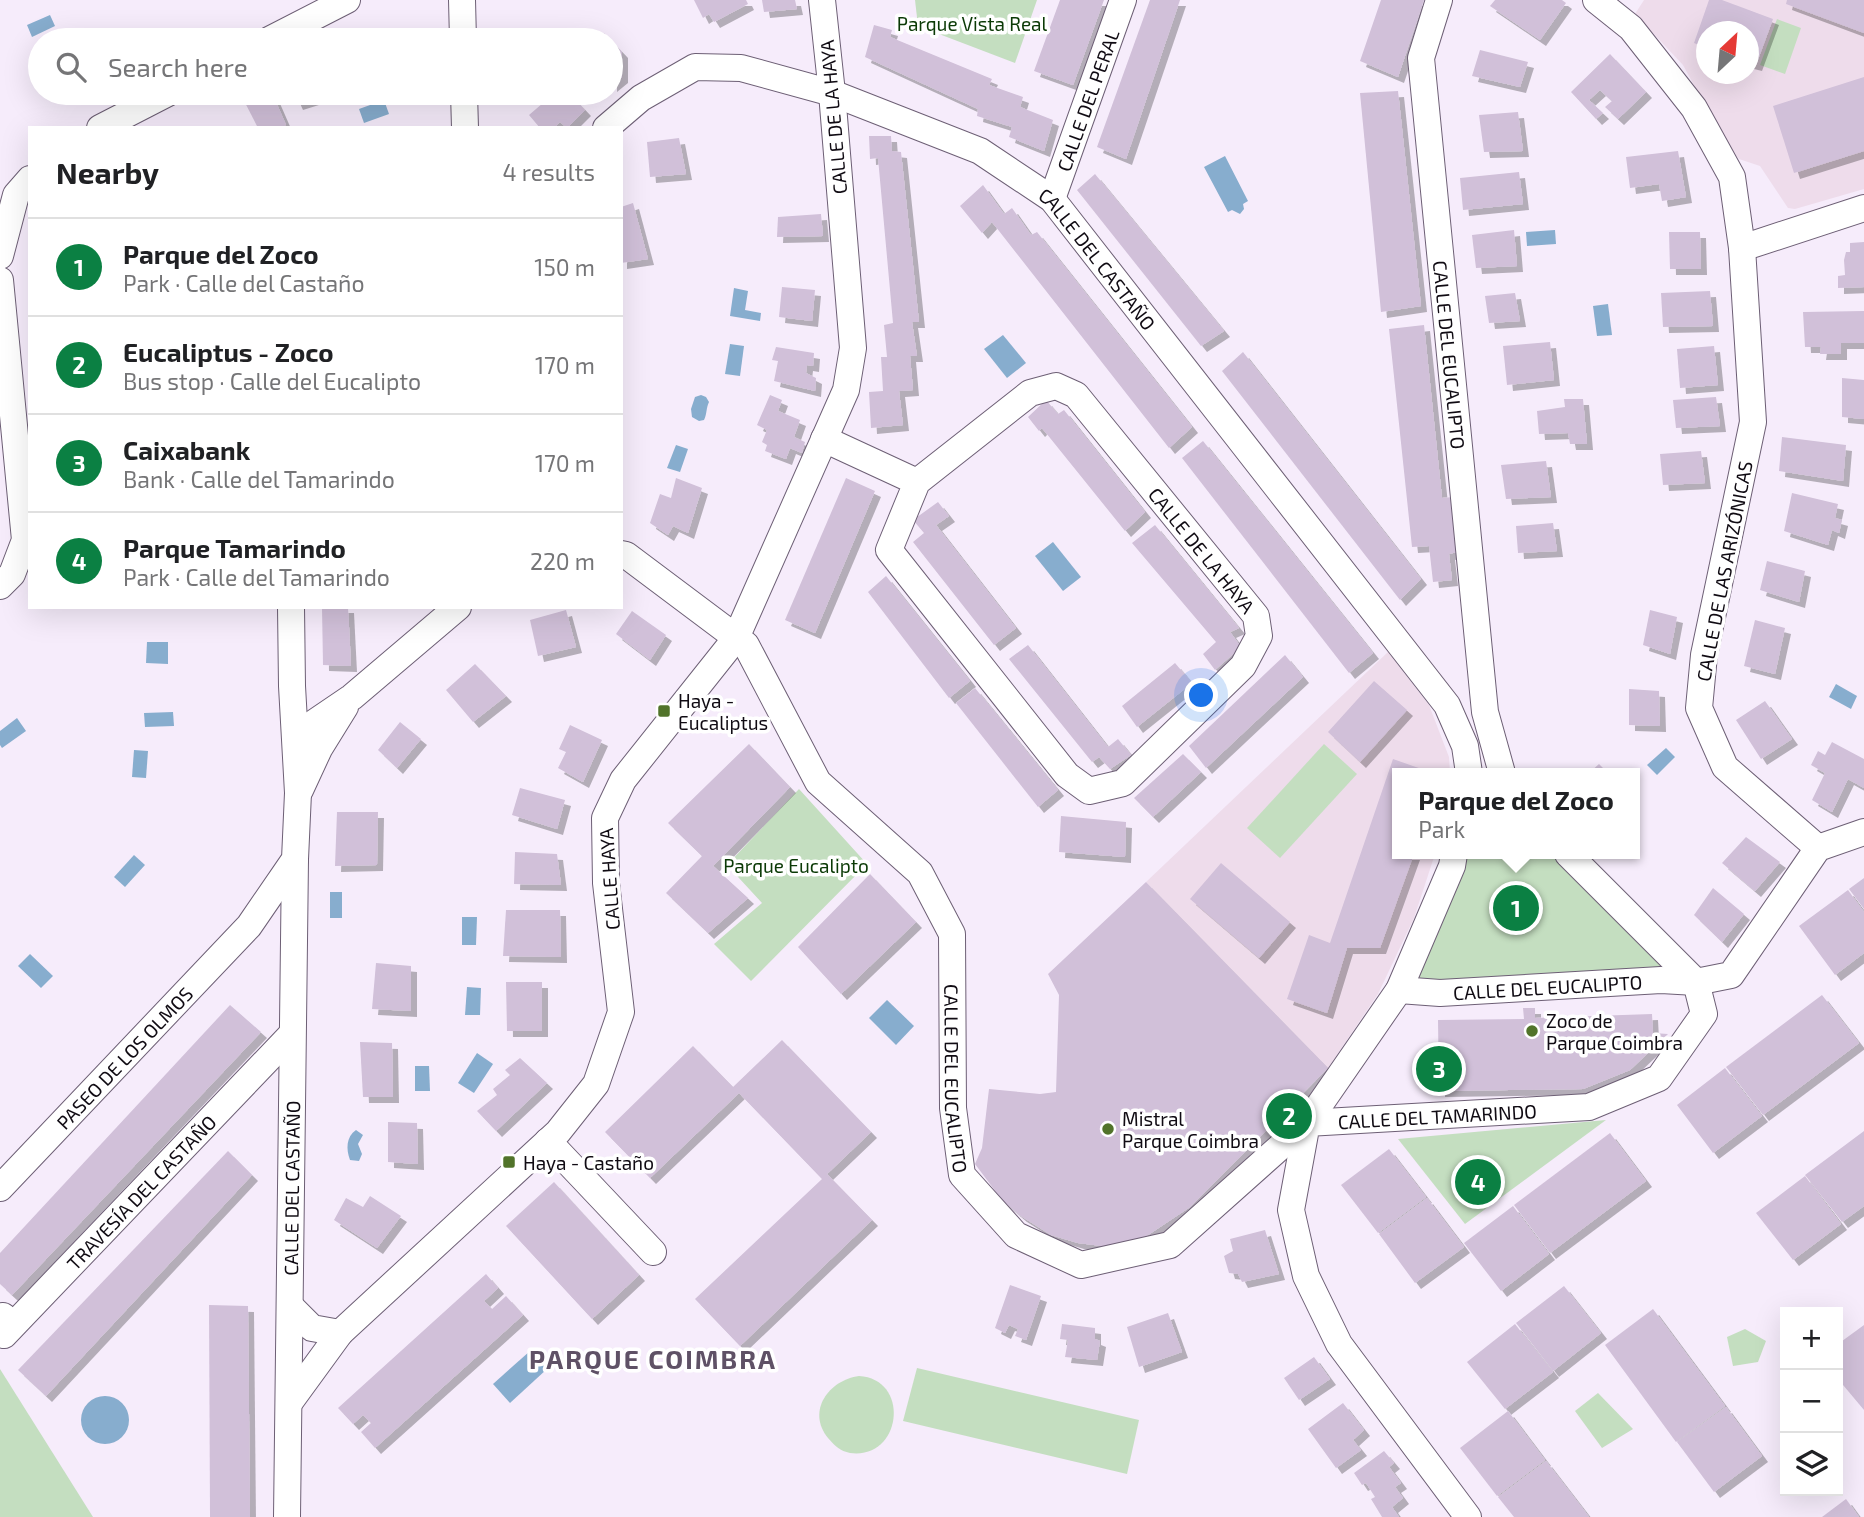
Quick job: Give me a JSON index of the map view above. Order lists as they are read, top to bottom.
{
  "streets": {
    "street": [
      "CALLE DEL PERAL",
      "CALLE DE LA HAYA",
      "CALLE DEL CASTAÑO",
      "CALLE DEL EUCALIPTO",
      "CALLE DE LAS ARIZÓNICAS",
      "CALLE HAYA",
      "PASEO DE LOS OLMOS",
      "CALLE DEL TAMARINDO",
      "TRAVESÍA DEL CASTAÑO"
    ]
  },
  "crossings": [
    ["CALLE DEL PERAL", "CALLE DEL CASTAÑO"],
    ["CALLE DE LA HAYA", "CALLE DEL CASTAÑO"],
    ["CALLE DE LA HAYA", "CALLE DEL EUCALIPTO"],
    ["CALLE DE LA HAYA", "CALLE HAYA"],
    ["CALLE DEL CASTAÑO", "CALLE HAYA"],
    ["CALLE DEL CASTAÑO", "PASEO DE LOS OLMOS"],
    ["CALLE DEL CASTAÑO", "TRAVESÍA DEL CASTAÑO"],
    ["CALLE DEL EUCALIPTO", "CALLE HAYA"],
    ["CALLE DEL EUCALIPTO", "CALLE DEL TAMARINDO"]
  ],
  "districts": ["PARQUE COIMBRA"],
  "parks": ["Parque Vista Real", "Parque Eucalipto"],
  "places": {
    "transit": ["Haya - Eucaliptus", "Haya - Castaño"],
    "other": ["Zoco de Parque Coimbra", "Mistral Parque Coimbra"]
  },
  "north": "top right",
  "page": {
    "search": "Search here",
    "heading": ["Nearby", "4 results"],
    "list": [
      {
        "mark": "1",
        "name": "Parque del Zoco",
        "note": "Park · Calle del Castaño",
        "value": "150 m"
      },
      {
        "mark": "2",
        "name": "Eucaliptus - Zoco",
        "note": "Bus stop · Calle del Eucalipto",
        "value": "170 m"
      },
      {
        "mark": "3",
        "name": "Caixabank",
        "note": "Bank · Calle del Tamarindo",
        "value": "170 m"
      },
      {
        "mark": "4",
        "name": "Parque Tamarindo",
        "note": "Park · Calle del Tamarindo",
        "value": "220 m"
      }
    ],
    "popup": ["Parque del Zoco", "Park"],
    "pins": [
      "1",
      "3",
      "2",
      "4"
    ],
    "map_buttons": ["+", "−"]
  }
}
